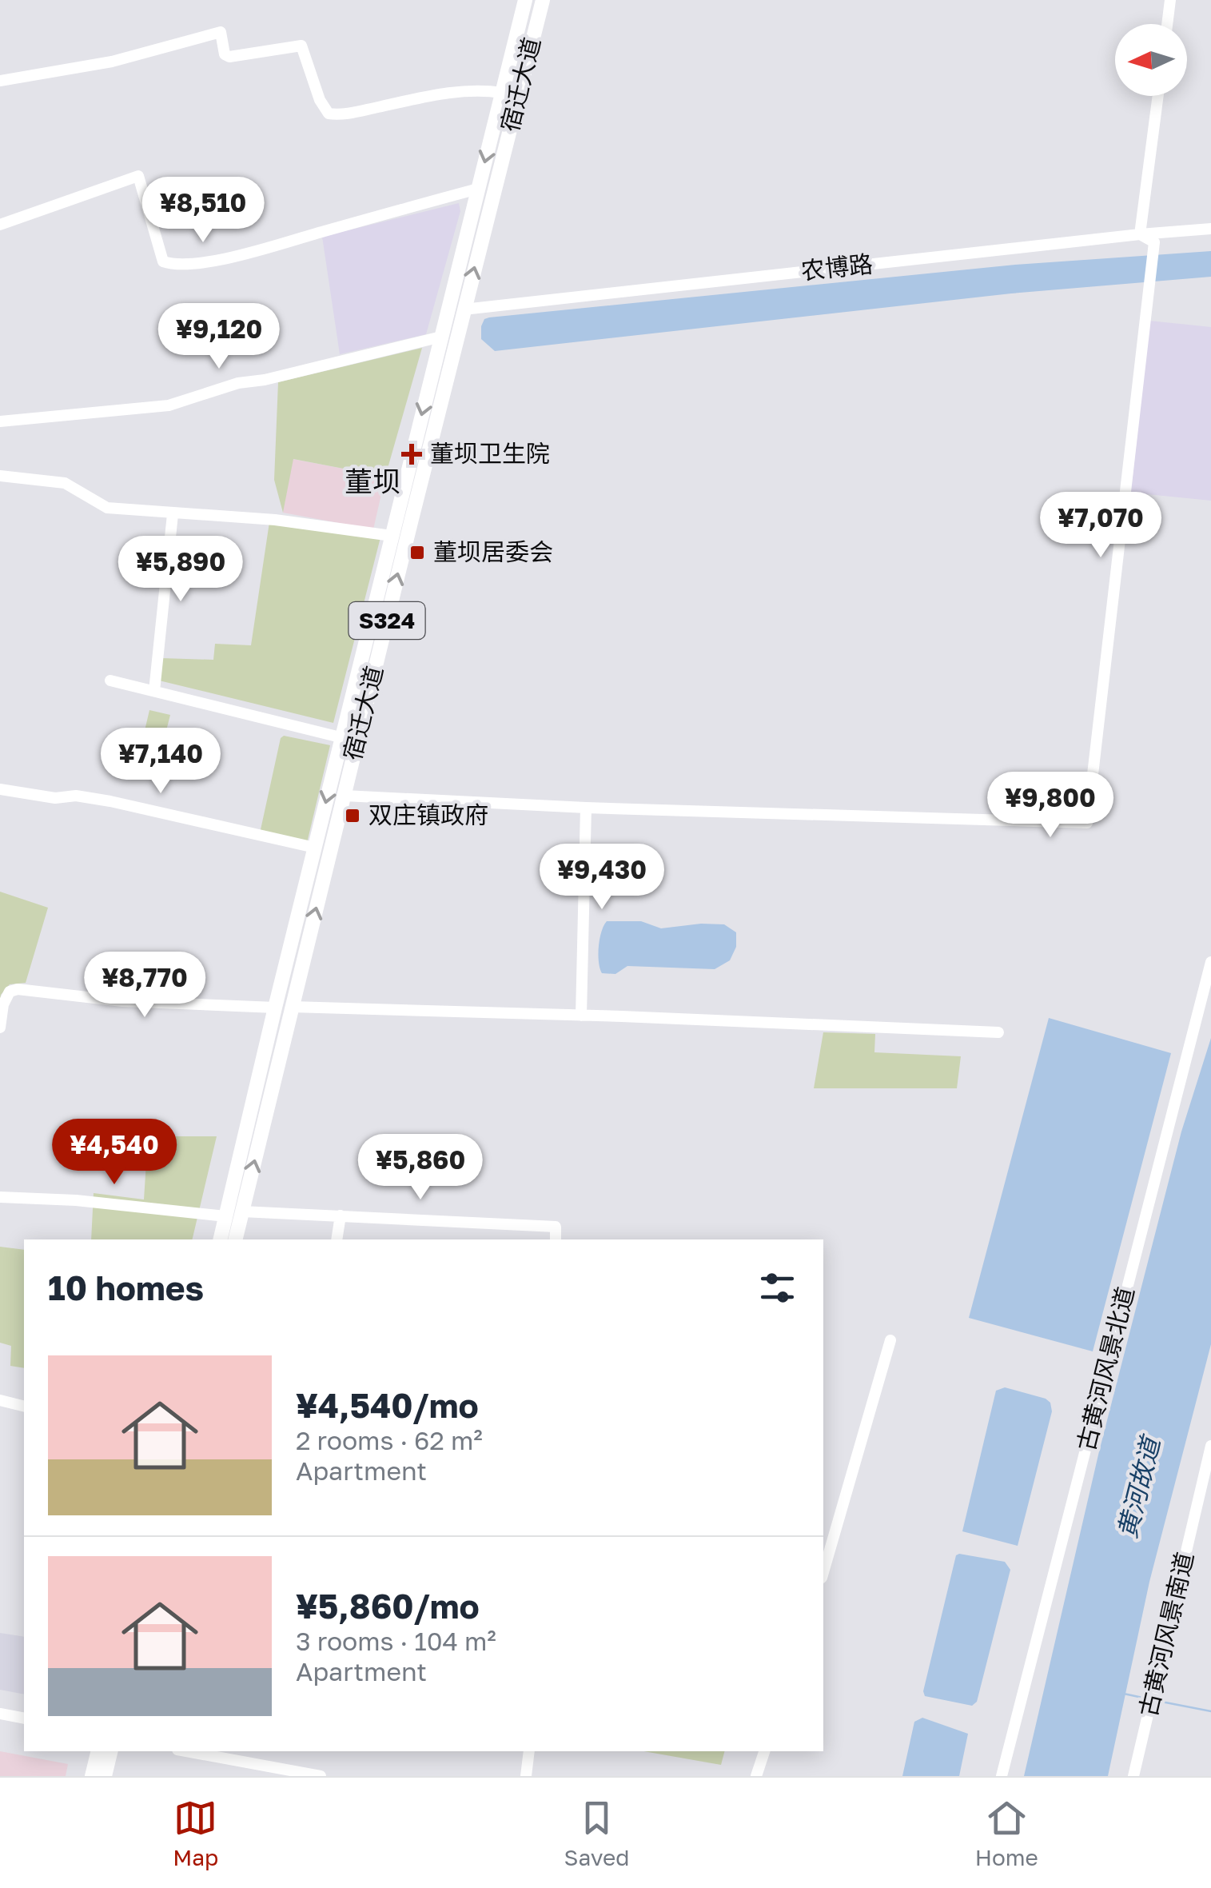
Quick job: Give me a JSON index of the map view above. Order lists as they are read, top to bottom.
{
  "streets": {
    "main road": ["宿迁大道", "S324"],
    "street": ["农博路", "古黄河风景北道", "古黄河风景南道"]
  },
  "crossings": [
    ["宿迁大道", "农博路"]
  ],
  "districts": ["董坝"],
  "water": ["黄河故道"],
  "places": {
    "health": ["董坝卫生院"],
    "transit": ["董坝居委会", "双庄镇政府"]
  },
  "north": "left",
  "page": {
    "price": [
      "¥8,510",
      "¥9,120",
      "¥7,070",
      "¥5,890",
      "¥7,140",
      "¥9,800",
      "¥9,430",
      "¥8,770",
      "¥4,540",
      "¥5,860"
    ],
    "heading": "10 homes",
    "list": [
      {
        "name": "¥4,540/mo",
        "note": "2 rooms · 62 m² · Apartment"
      },
      {
        "name": "¥5,860/mo",
        "note": "3 rooms · 104 m² · Apartment"
      }
    ],
    "tabs": ["Map", "Saved", "Home"]
  }
}
